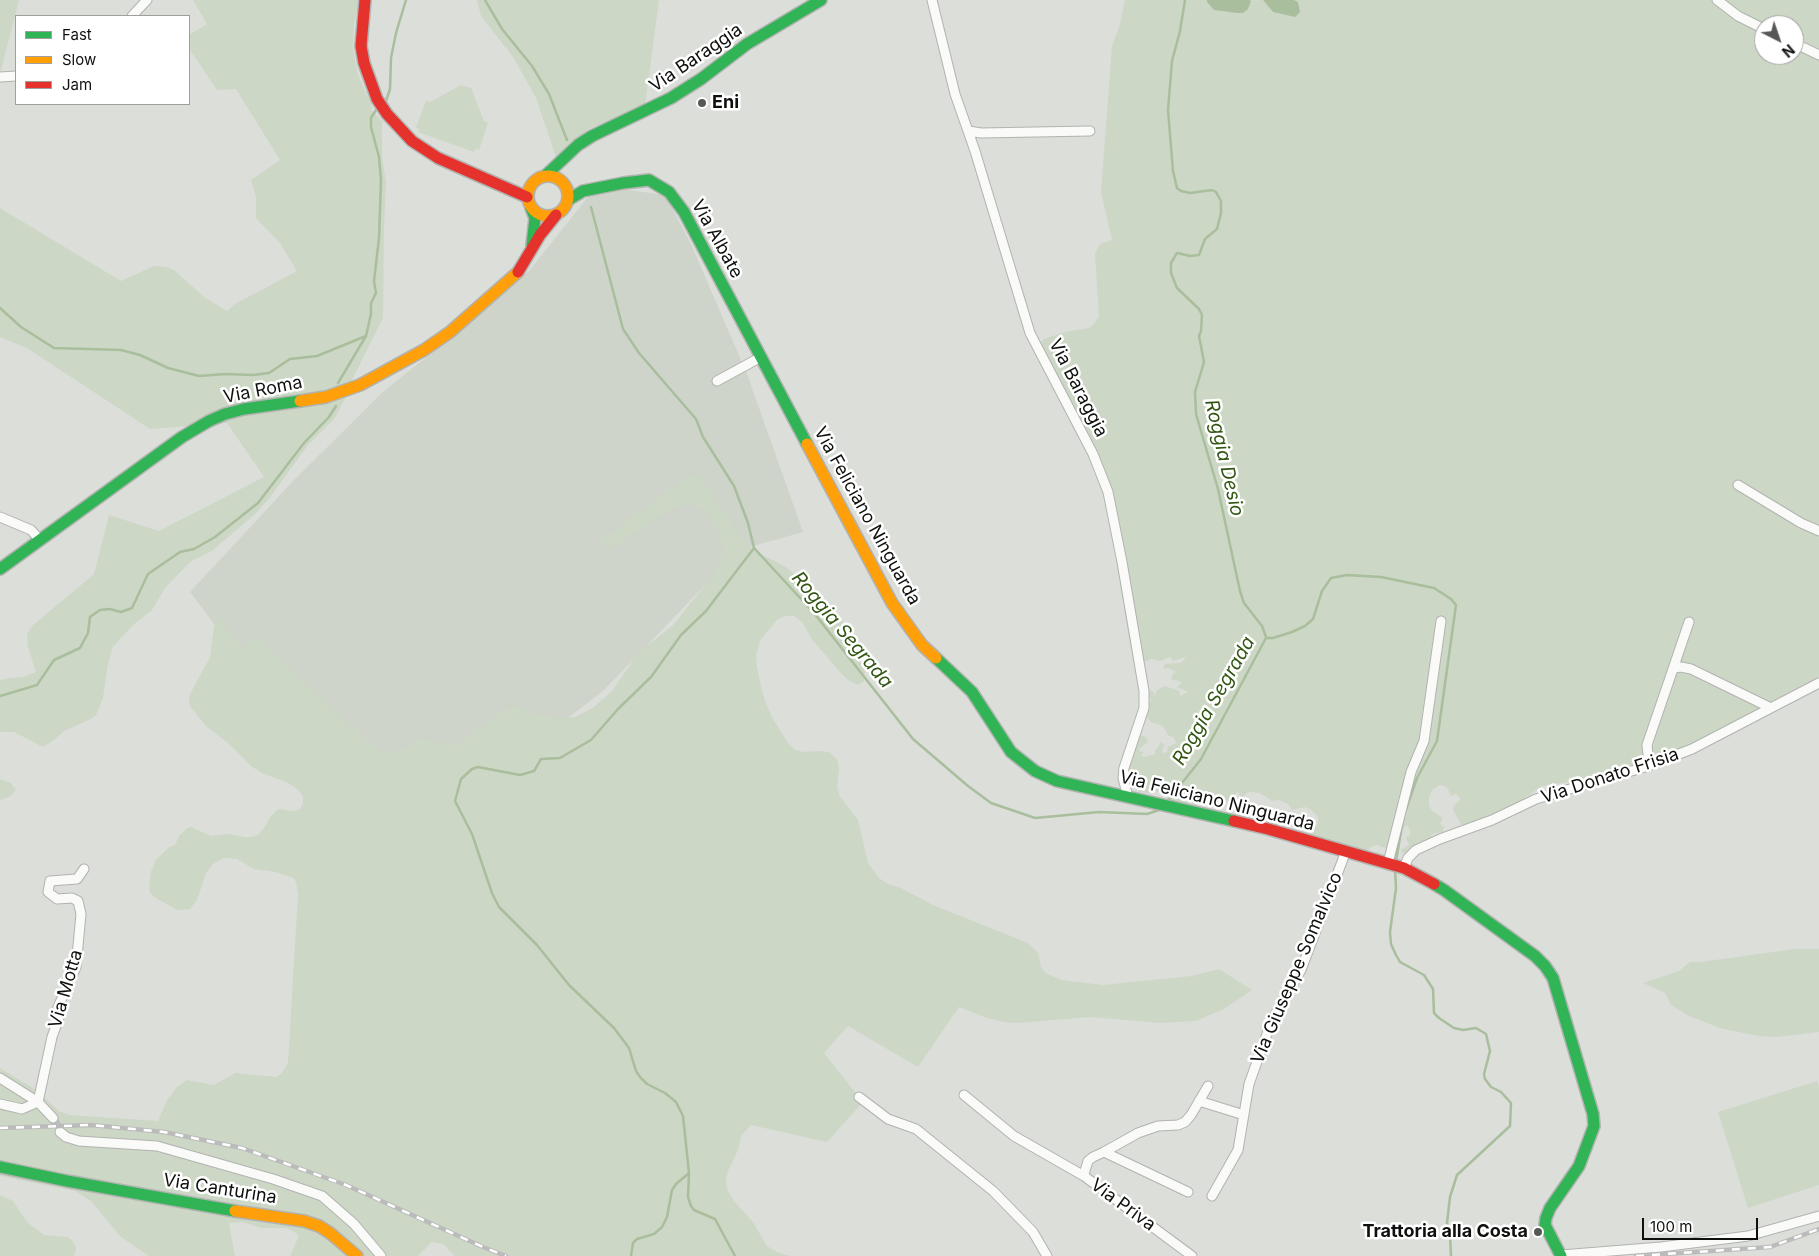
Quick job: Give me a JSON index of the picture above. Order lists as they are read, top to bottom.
{
  "streets": {
    "street": [
      "Via Baraggia",
      "Via Albate",
      "Via Roma",
      "Via Feliciano Ninguarda",
      "Via Donato Frisia",
      "Via Giuseppe Somalvico",
      "Via Motta",
      "Via Canturina",
      "Via Priva"
    ]
  },
  "crossings": [
    ["Via Baraggia", "Via Albate"],
    ["Via Baraggia", "Via Roma"],
    ["Via Baraggia", "Via Feliciano Ninguarda"],
    ["Via Albate", "Via Roma"],
    ["Via Albate", "Via Feliciano Ninguarda"],
    ["Via Feliciano Ninguarda", "Via Donato Frisia"],
    ["Via Feliciano Ninguarda", "Via Giuseppe Somalvico"]
  ],
  "water": ["Roggia Desio", "Roggia Segrada"],
  "places": ["Eni", "Trattoria alla Costa"],
  "legend": ["Fast", "Slow", "Jam"],
  "scale_bar": "100 m",
  "north": "bottom right"
}
